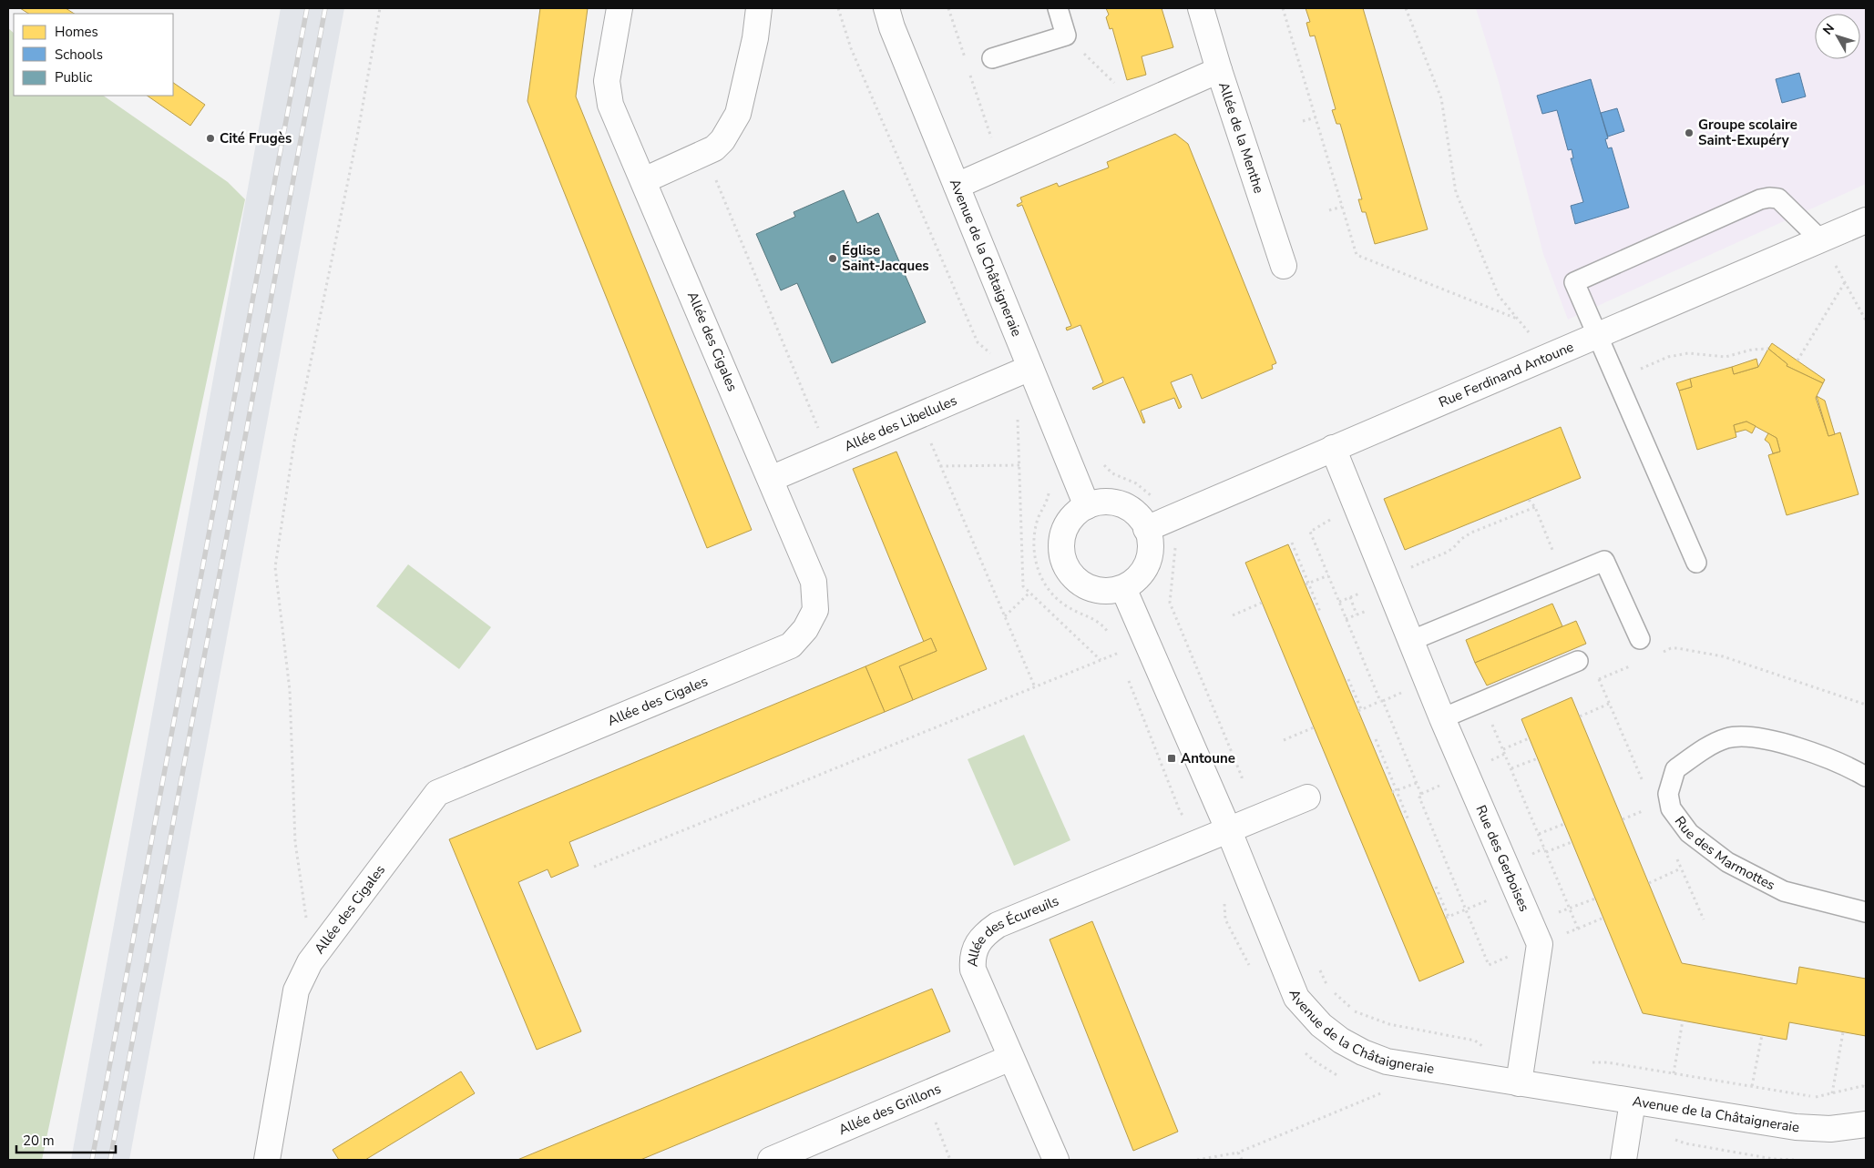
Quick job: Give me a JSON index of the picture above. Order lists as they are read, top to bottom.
{
  "streets": {
    "street": [
      "Allée de la Menthe",
      "Avenue de la Châtaigneraie",
      "Allée des Cigales",
      "Rue Ferdinand Antoune",
      "Allée des Libellules",
      "Rue des Gerboises",
      "Allée des Écureuils",
      "Allée des Grillons"
    ],
    "lane": ["Rue des Marmottes"]
  },
  "crossings": [
    ["Avenue de la Châtaigneraie", "Rue Ferdinand Antoune"],
    ["Avenue de la Châtaigneraie", "Allée des Libellules"],
    ["Avenue de la Châtaigneraie", "Rue des Gerboises"],
    ["Avenue de la Châtaigneraie", "Allée des Écureuils"],
    ["Allée des Cigales", "Allée des Libellules"],
    ["Rue Ferdinand Antoune", "Rue des Gerboises"],
    ["Allée des Écureuils", "Allée des Grillons"]
  ],
  "places": {
    "other": ["Groupe scolaire Saint-Exupéry", "Cité Frugès", "Église Saint-Jacques"],
    "transit": ["Antoune"]
  },
  "legend": ["Homes", "Schools", "Public"],
  "scale_bar": "20 m",
  "north": "top left"
}
